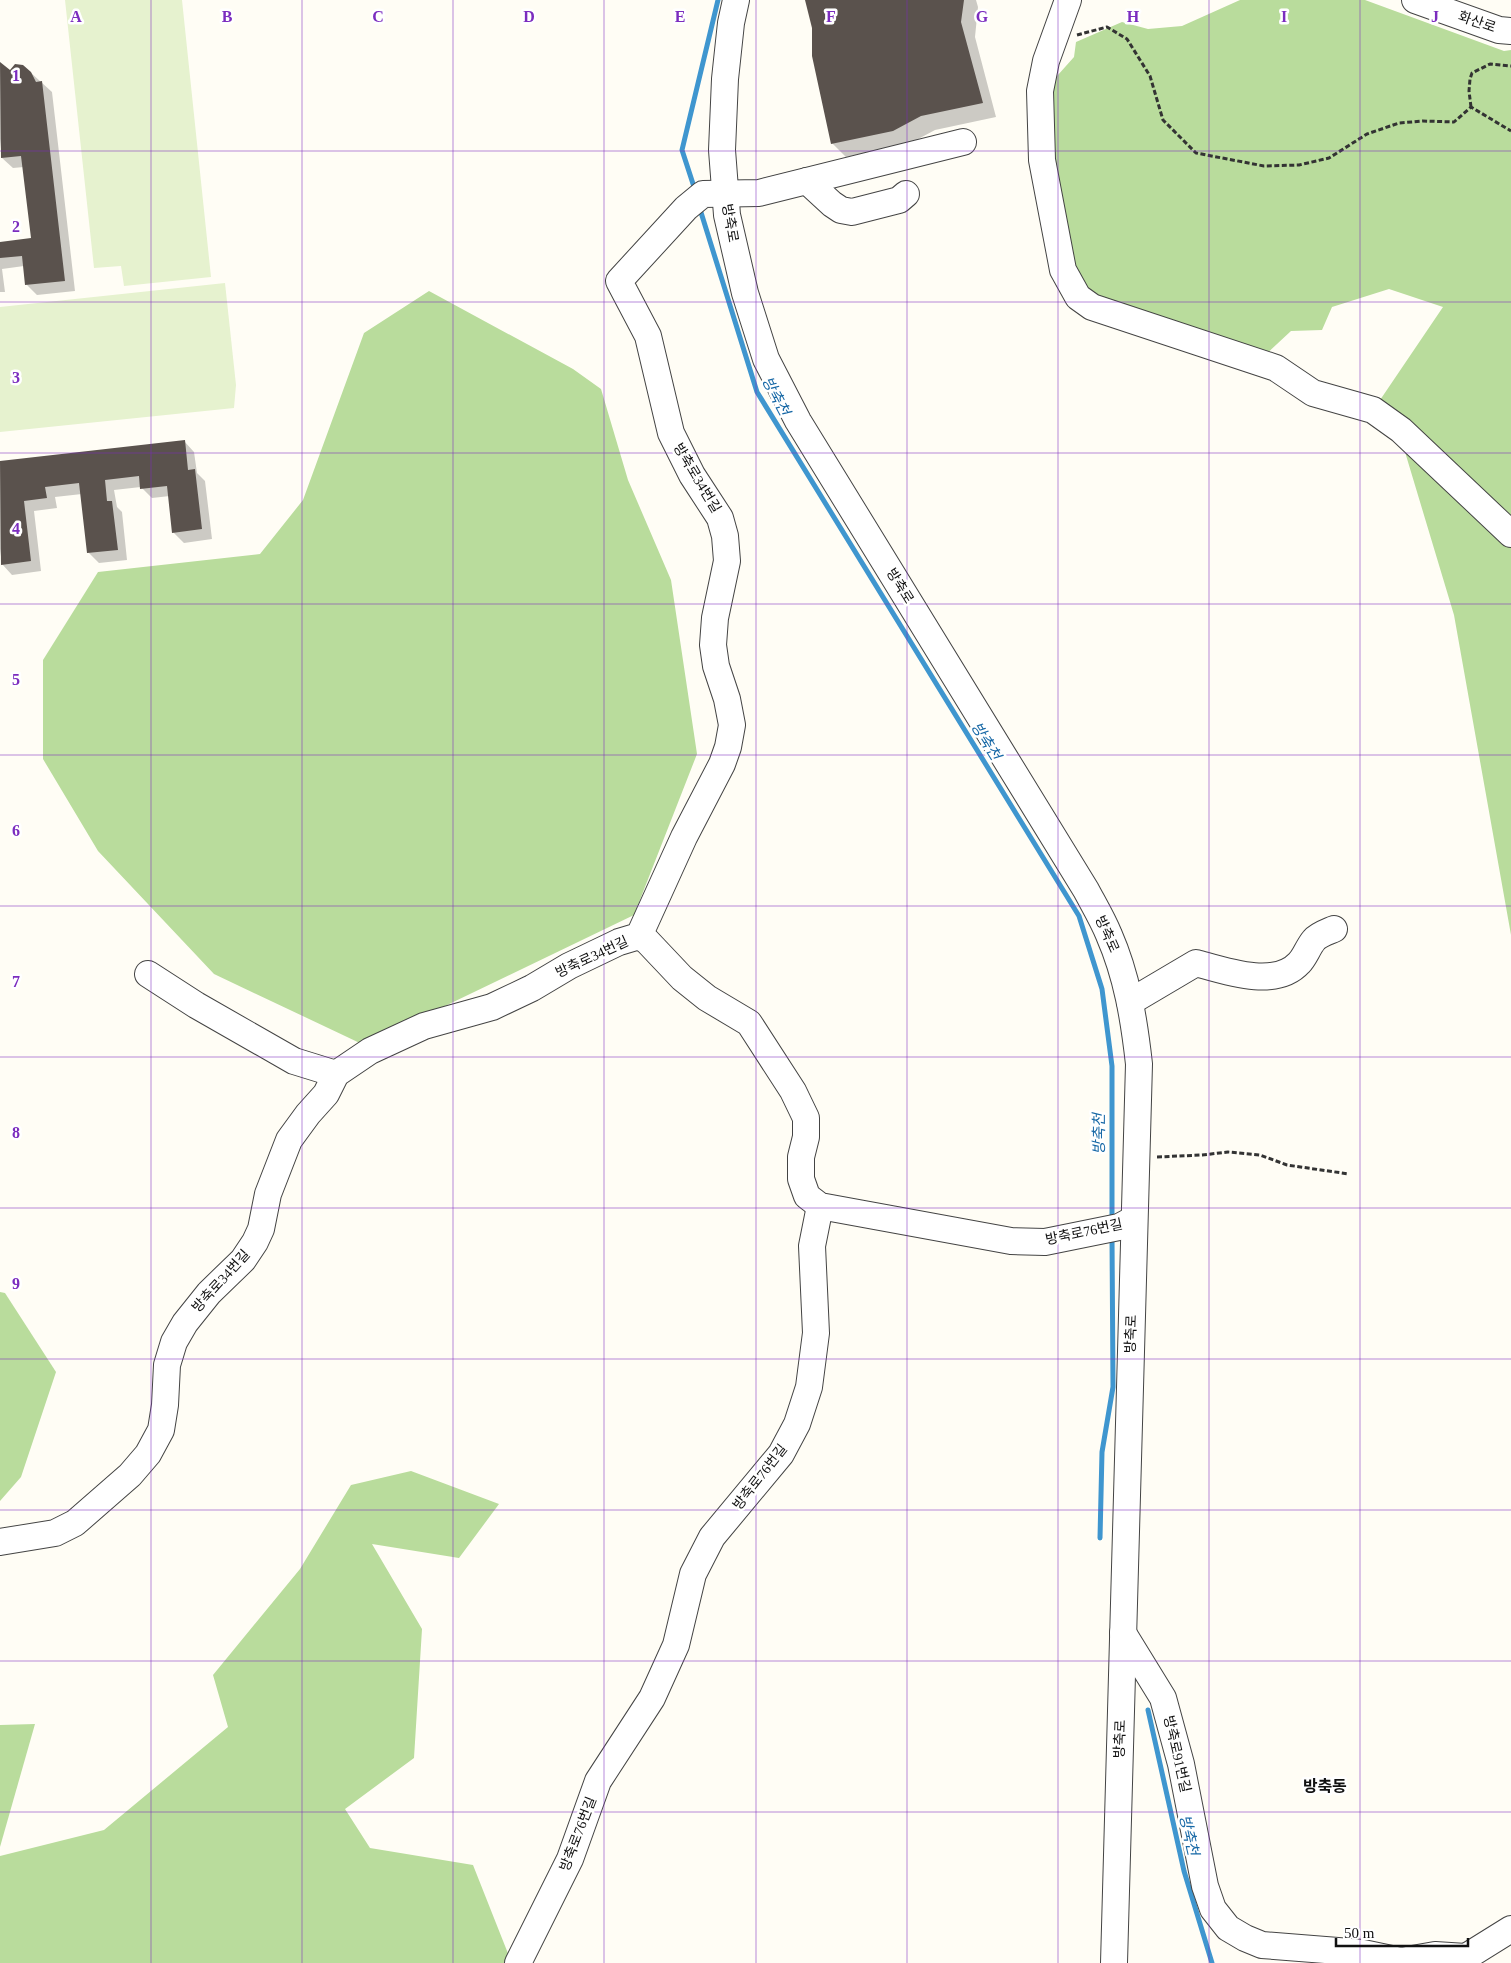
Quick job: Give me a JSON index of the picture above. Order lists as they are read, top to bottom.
{
  "streets": {
    "street": [
      "화산로",
      "방축로",
      "방축로34번길",
      "방축로76번길",
      "방축로91번길"
    ]
  },
  "crossings": [
    ["방축로", "방축로34번길"],
    ["방축로", "방축로76번길"],
    ["방축로", "방축로91번길"]
  ],
  "districts": ["방축동"],
  "water": ["방축천"],
  "scale_bar": "50 m",
  "grid": {
    "columns": [
      "A",
      "B",
      "C",
      "D",
      "E",
      "F",
      "G",
      "H",
      "I",
      "J"
    ],
    "rows": [
      "1",
      "2",
      "3",
      "4",
      "5",
      "6",
      "7",
      "8",
      "9"
    ]
  }
}
